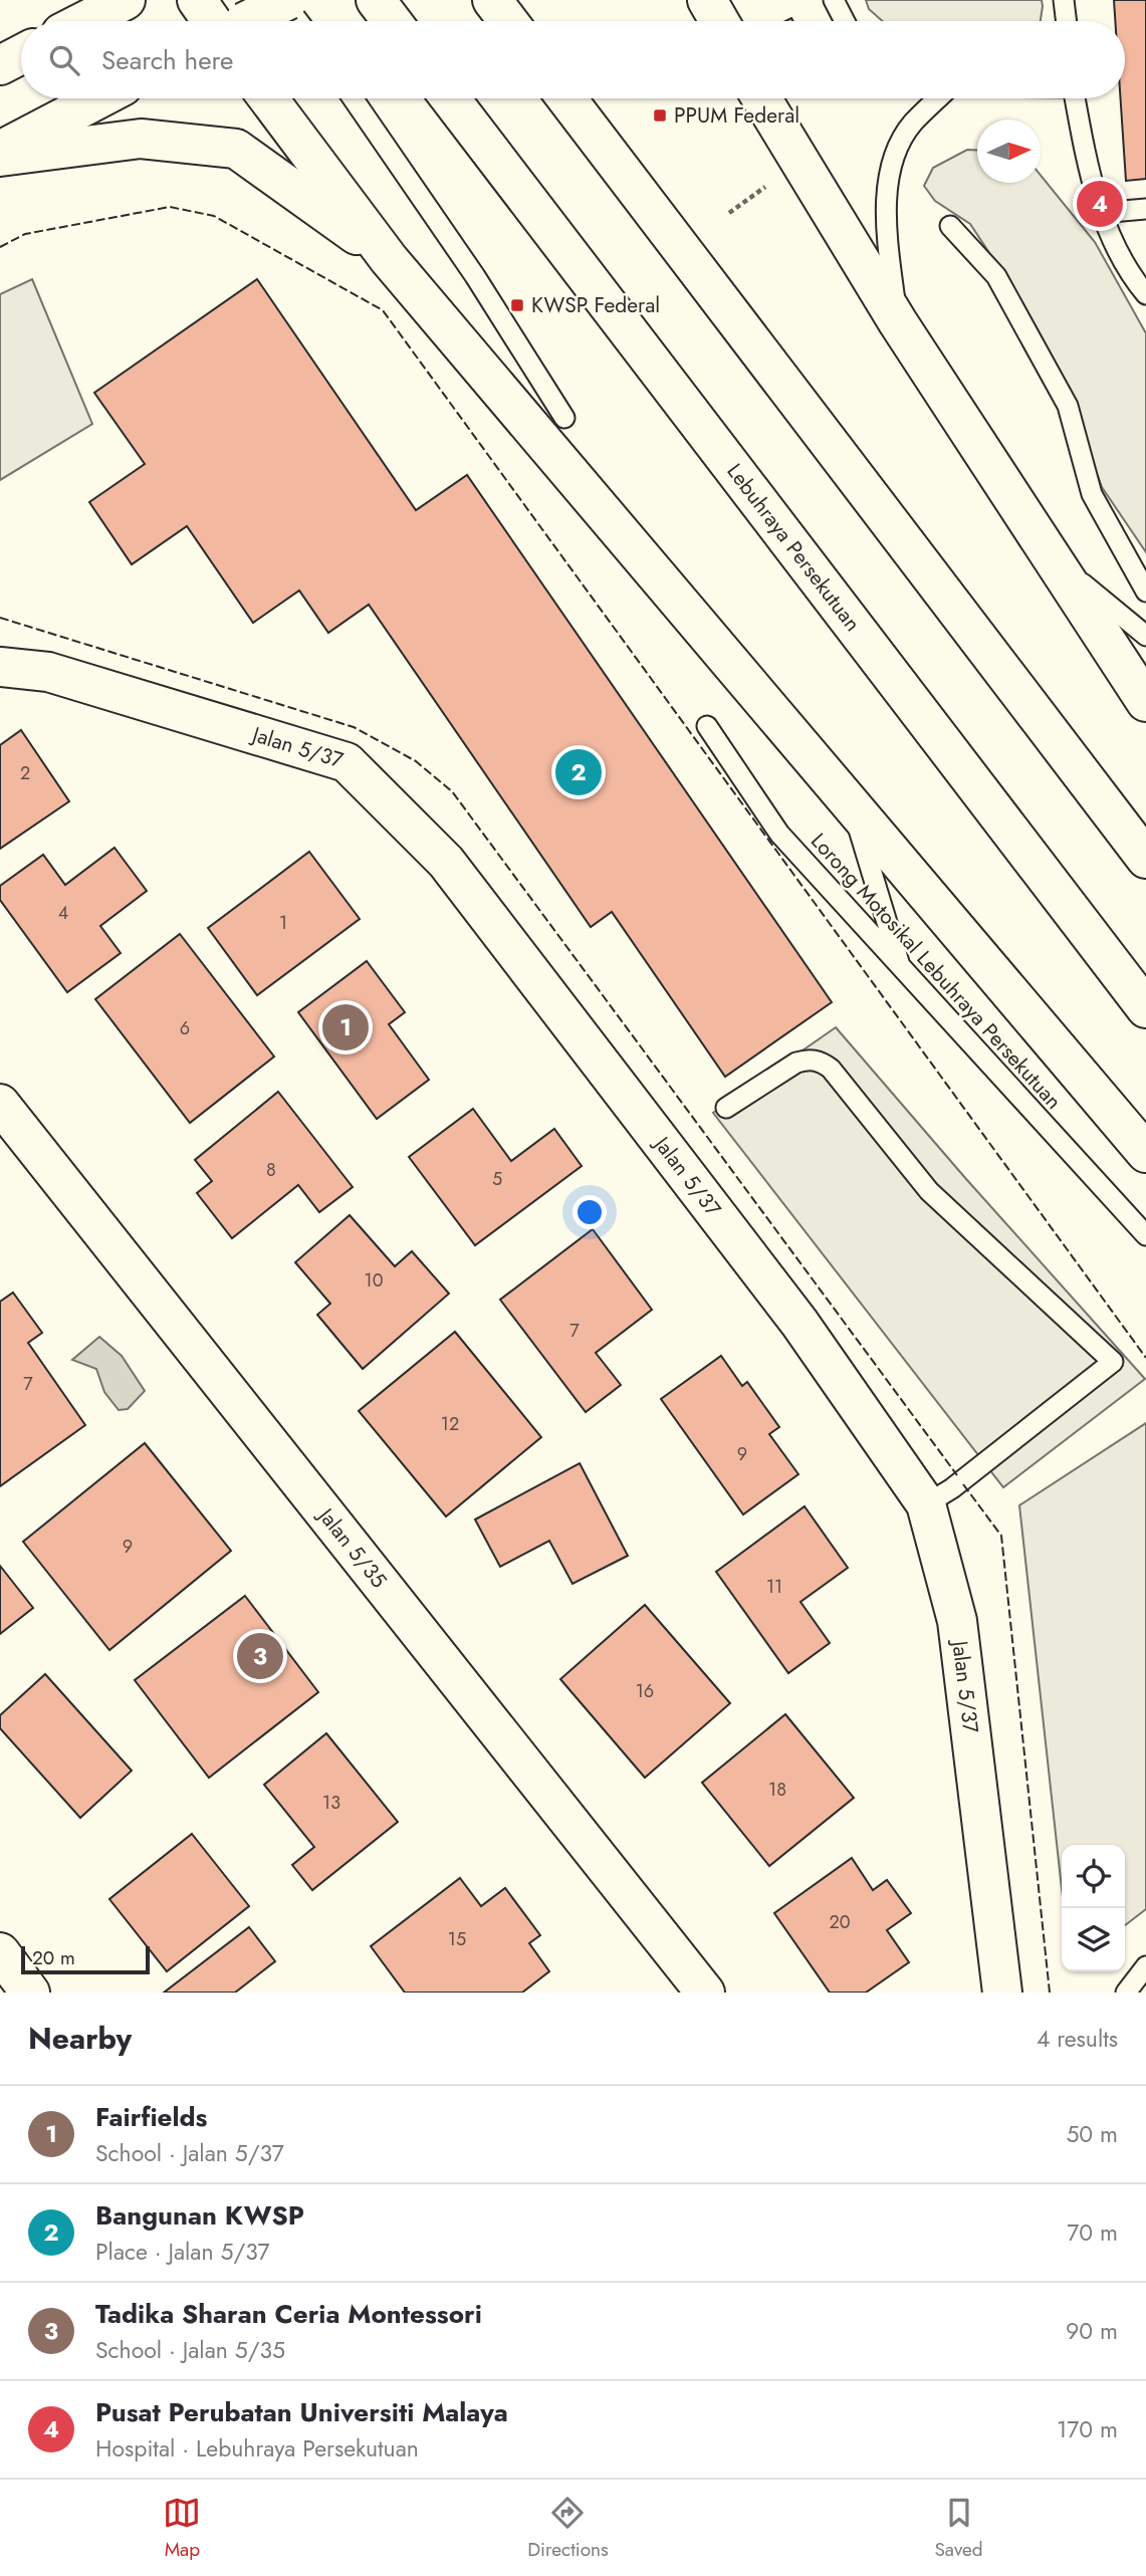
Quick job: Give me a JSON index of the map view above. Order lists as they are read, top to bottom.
{
  "streets": {
    "main road": ["Lebuhraya Persekutuan", "Jalan 5/37", "Jalan 5/35"],
    "lane": ["Lorong Motosikal Lebuhraya Persekutuan"]
  },
  "places": {
    "transit": ["PPUM Federal", "KWSP Federal"]
  },
  "house_numbers": [
    "2",
    "4",
    "1",
    "6",
    "8",
    "5",
    "10",
    "7",
    "7",
    "12",
    "9",
    "9",
    "11",
    "16",
    "18",
    "13",
    "20",
    "15"
  ],
  "scale_bar": "20 m",
  "north": "right",
  "page": {
    "search": "Search here",
    "pins": [
      "4",
      "2",
      "1",
      "3"
    ],
    "scale": "20 m",
    "heading": ["Nearby", "4 results"],
    "list": [
      {
        "mark": "1",
        "name": "Fairfields",
        "note": "School · Jalan 5/37",
        "value": "50 m"
      },
      {
        "mark": "2",
        "name": "Bangunan KWSP",
        "note": "Place · Jalan 5/37",
        "value": "70 m"
      },
      {
        "mark": "3",
        "name": "Tadika Sharan Ceria Montessori",
        "note": "School · Jalan 5/35",
        "value": "90 m"
      },
      {
        "mark": "4",
        "name": "Pusat Perubatan Universiti Malaya",
        "note": "Hospital · Lebuhraya Persekutuan",
        "value": "170 m"
      }
    ],
    "nav": ["Map", "Directions", "Saved"]
  }
}
